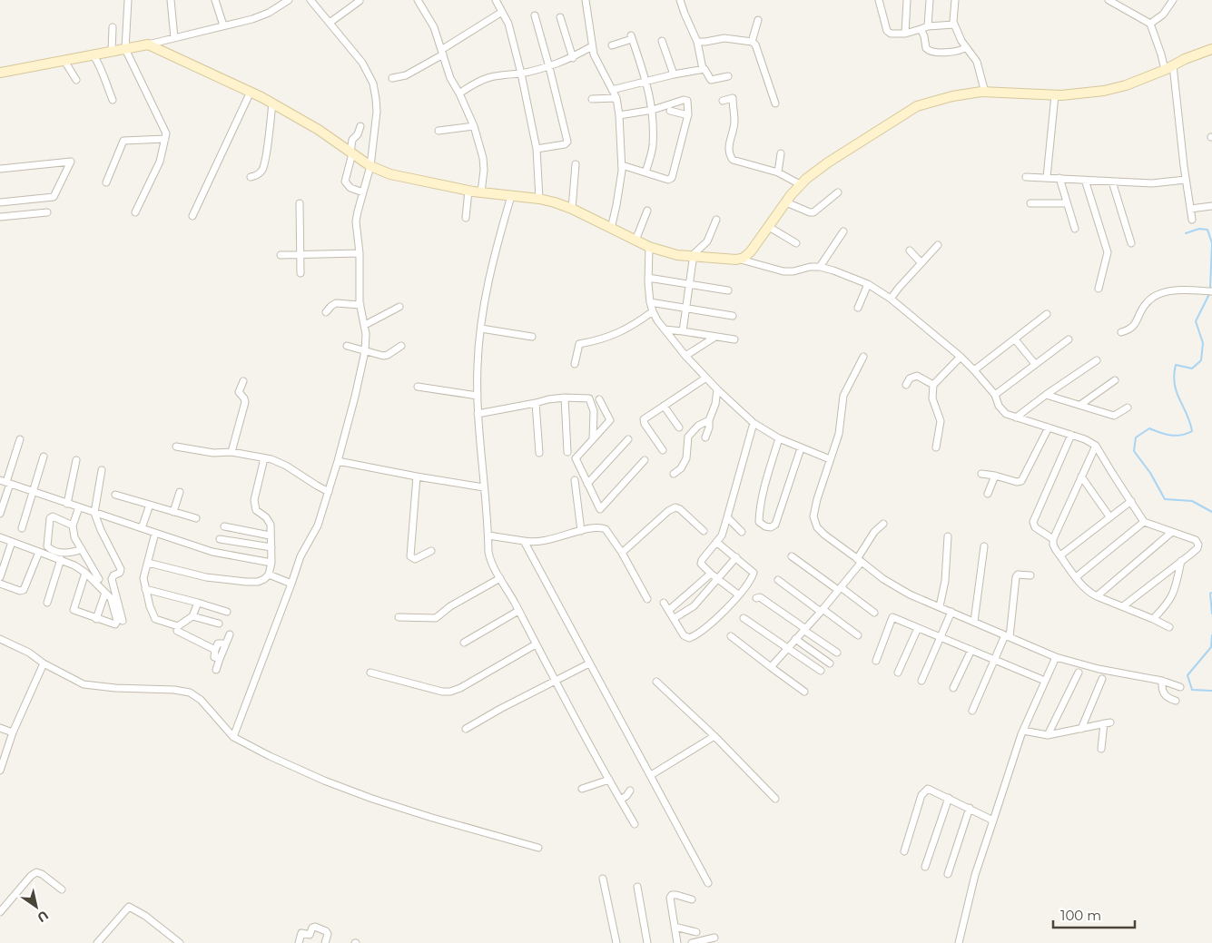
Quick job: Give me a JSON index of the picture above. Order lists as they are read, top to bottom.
{
  "scale_bar": "100 m",
  "north": "bottom right"
}
